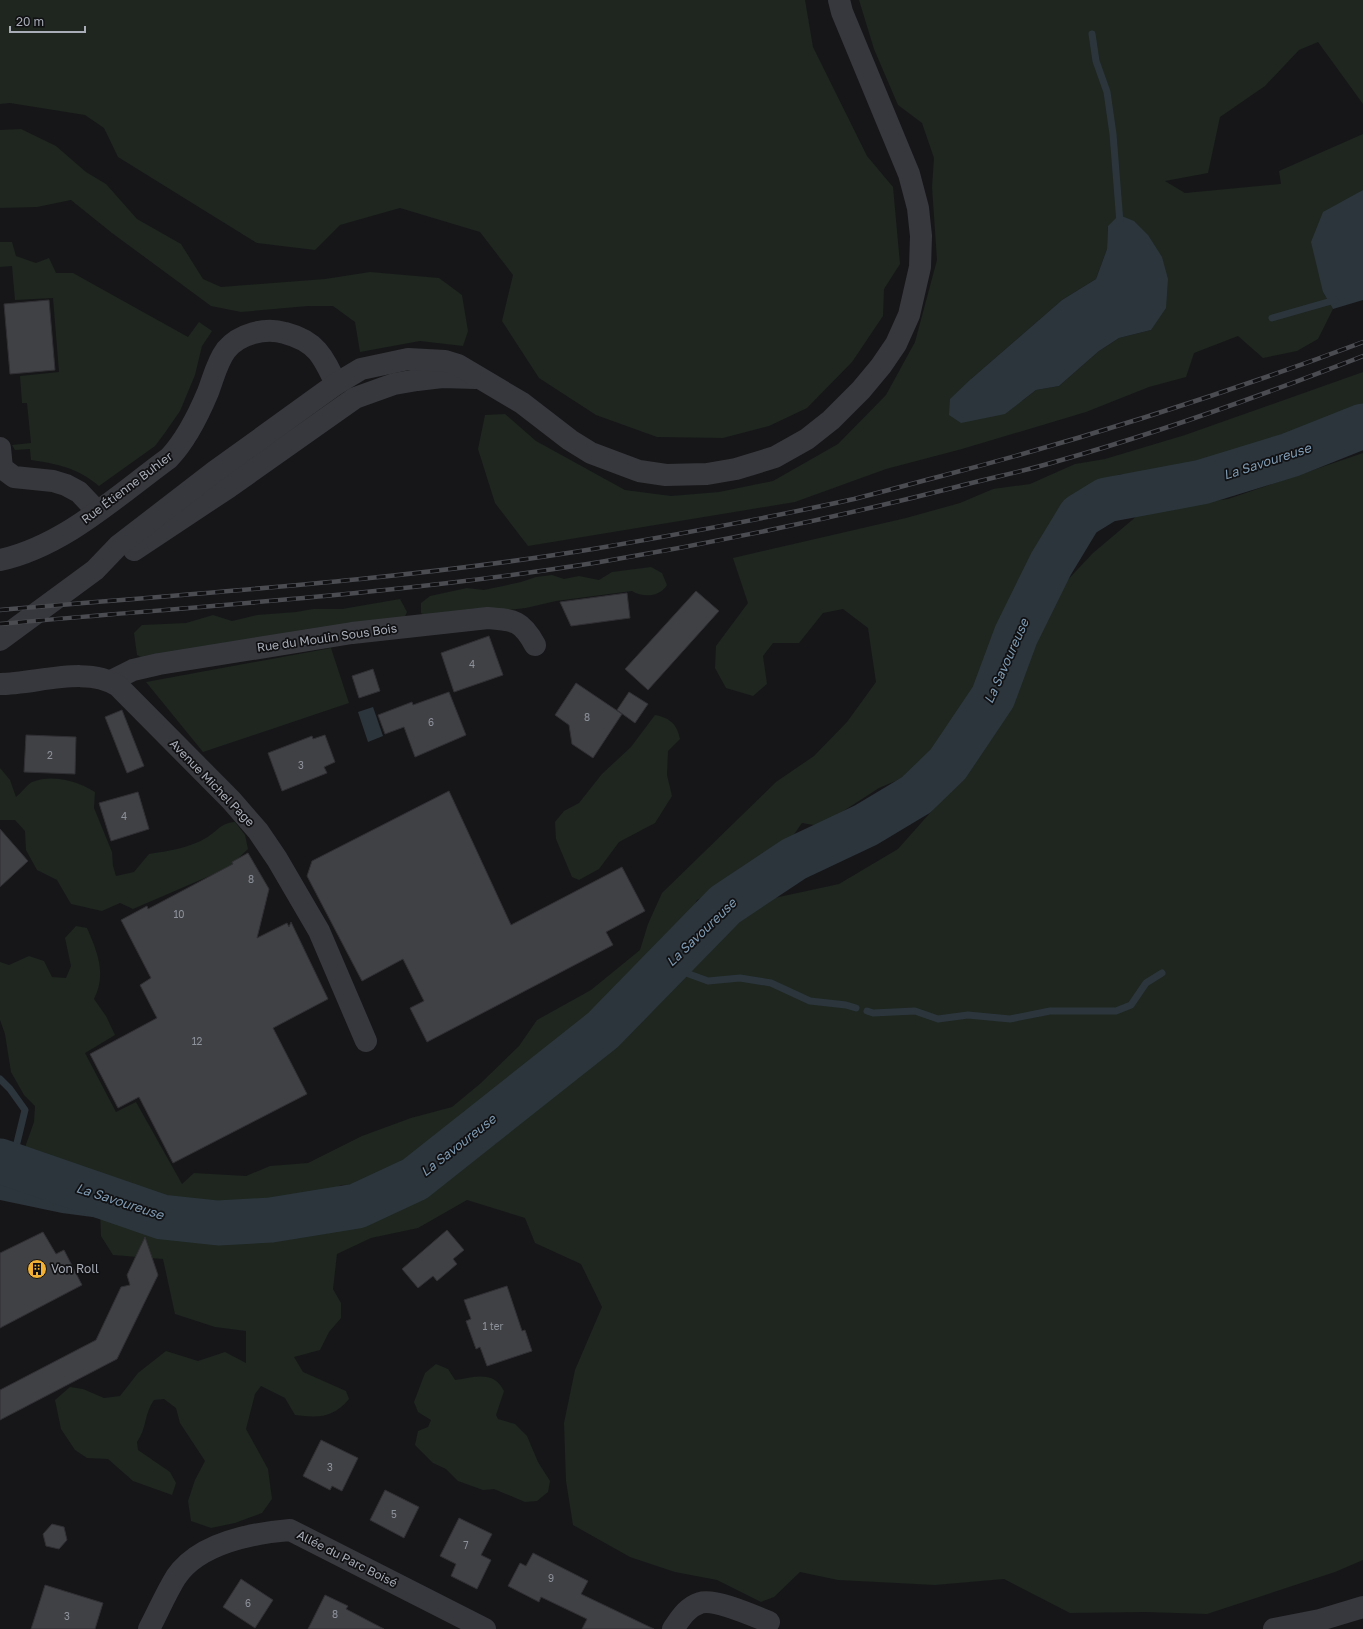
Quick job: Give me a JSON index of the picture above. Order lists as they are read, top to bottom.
{
  "streets": {
    "street": [
      "Rue Étienne Buhler",
      "Rue du Moulin Sous Bois",
      "Avenue Michel Page",
      "Allée du Parc Boisé"
    ]
  },
  "crossings": [
    ["Rue du Moulin Sous Bois", "Avenue Michel Page"]
  ],
  "water": ["La Savoureuse"],
  "places": {
    "building": ["Von Roll"]
  },
  "house_numbers": [
    "4",
    "8",
    "6",
    "2",
    "3",
    "4",
    "8",
    "10",
    "12",
    "1 ter",
    "3",
    "5",
    "7",
    "9",
    "6",
    "8",
    "3"
  ],
  "scale_bar": "20 m"
}
